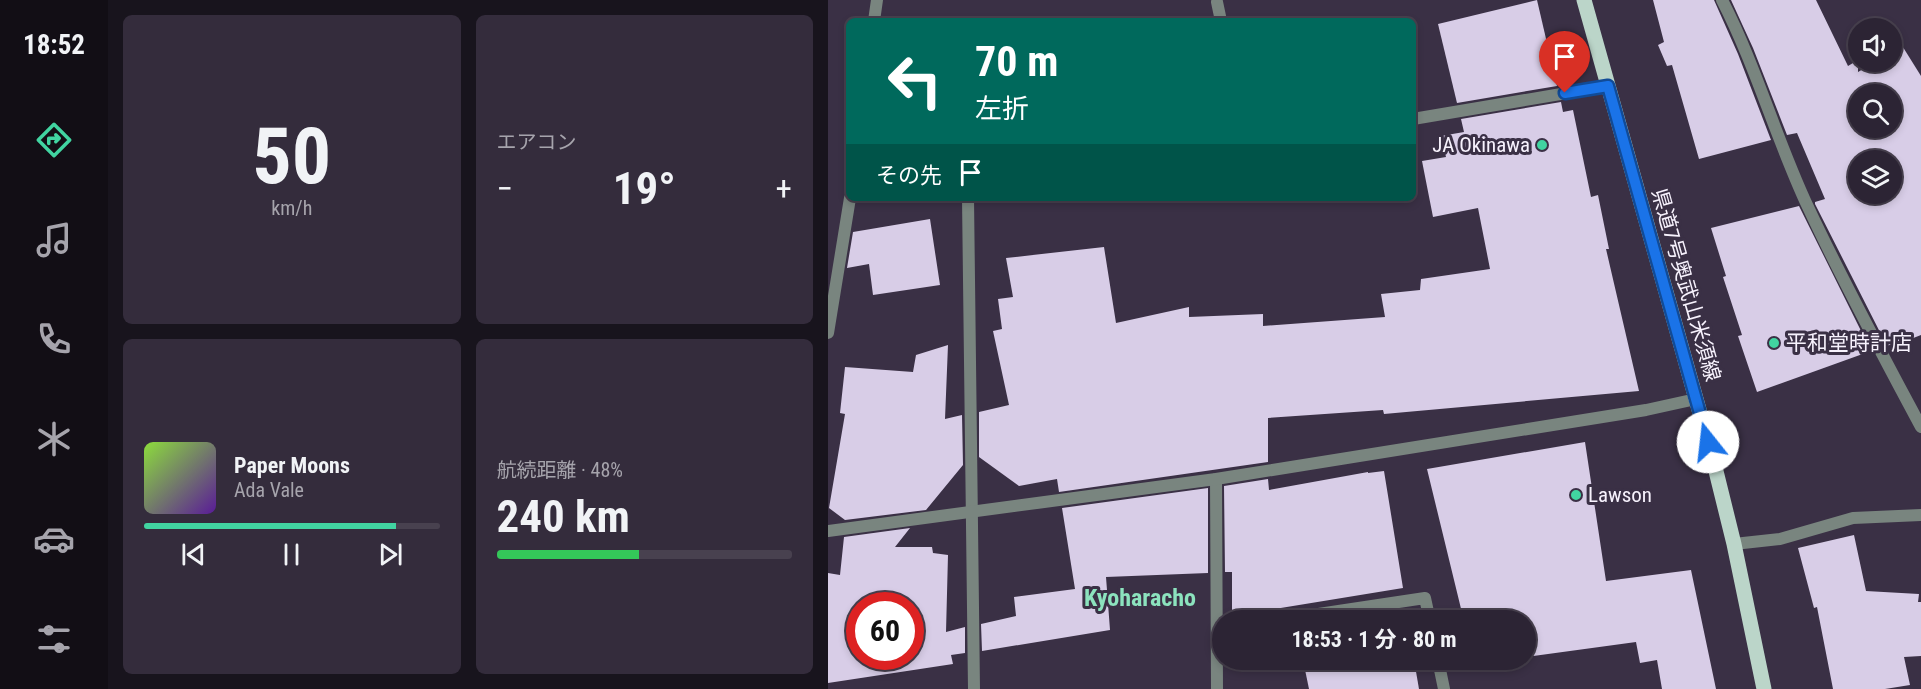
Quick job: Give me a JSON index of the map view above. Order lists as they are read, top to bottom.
{
  "streets": {
    "main road": ["県道7号奥武山米須線"]
  },
  "districts": ["Kyoharacho"],
  "places": ["JA Okinawa", "平和堂時計店", "Lawson"],
  "page": {
    "tabs": "18:52",
    "tile": [
      ["50", "km/h"],
      "エアコン",
      ["航続距離 · 48%", "240 km"]
    ],
    "turn": ["70 m", "左折"],
    "then": "その先",
    "heat": ["−", "19°", "+"],
    "song": ["Paper Moons", "Ada Vale"],
    "limit": "60",
    "trip": "18:53 · 1 分 · 80 m"
  }
}
